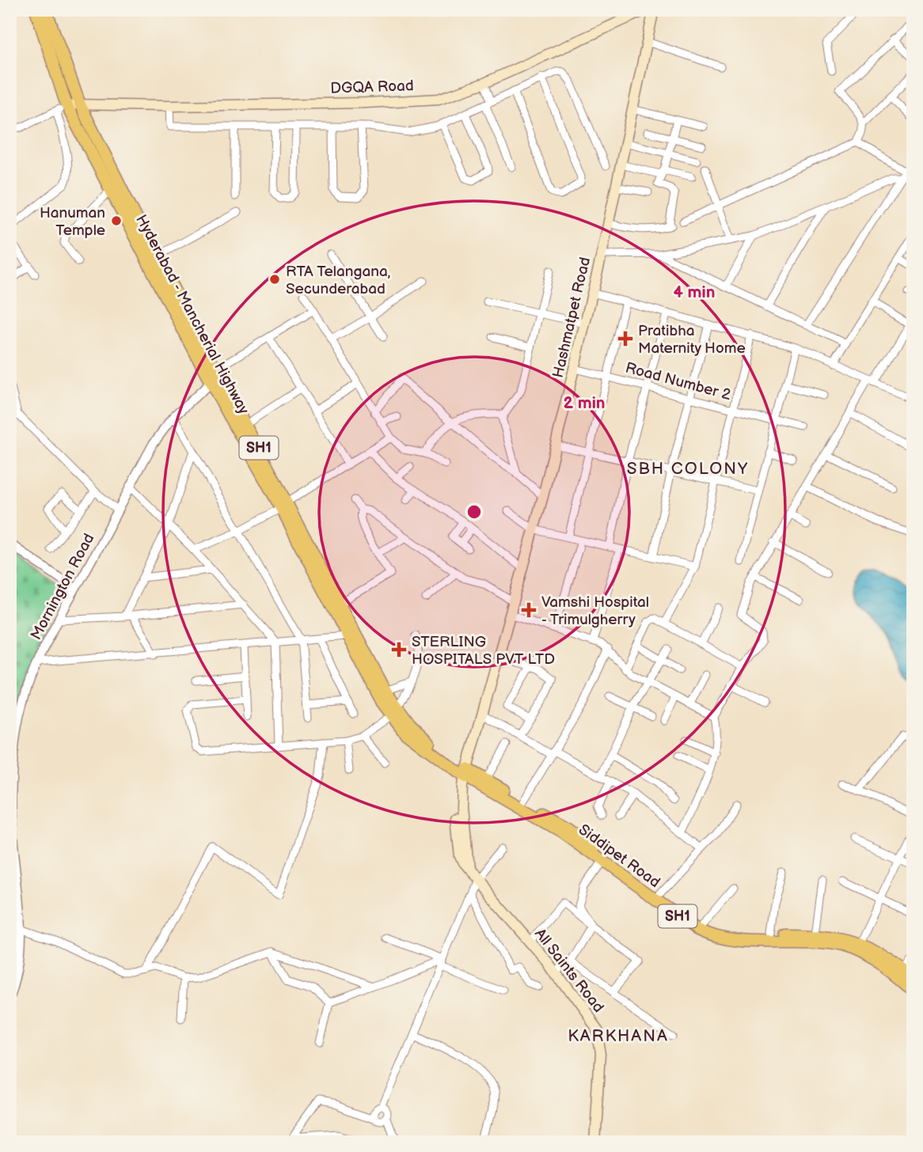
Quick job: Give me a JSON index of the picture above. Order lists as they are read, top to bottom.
{
  "streets": {
    "main road": [
      "DGQA Road",
      "Hyderabad - Mancherial Highway",
      "Hashmatpet Road",
      "SH1",
      "Siddipet Road",
      "All Saints Road"
    ],
    "street": ["Road Number 2", "Mornington Road"]
  },
  "crossings": [
    ["DGQA Road", "Hyderabad - Mancherial Highway"],
    ["Hyderabad - Mancherial Highway", "Hashmatpet Road"],
    ["Hyderabad - Mancherial Highway", "Mornington Road"],
    ["Hyderabad - Mancherial Highway", "Siddipet Road"],
    ["Hyderabad - Mancherial Highway", "All Saints Road"],
    ["Hashmatpet Road", "Road Number 2"],
    ["Hashmatpet Road", "Siddipet Road"],
    ["Hashmatpet Road", "All Saints Road"],
    ["Siddipet Road", "All Saints Road"]
  ],
  "districts": ["SBH COLONY", "KARKHANA"],
  "places": {
    "other": ["Hanuman Temple", "RTA Telangana, Secunderabad"],
    "health": ["Pratibha Maternity Home", "Vamshi Hospital - Trimulgherry", "STERLING HOSPITALS PVT LTD"]
  },
  "rings": ["4 min", "2 min"]
}
